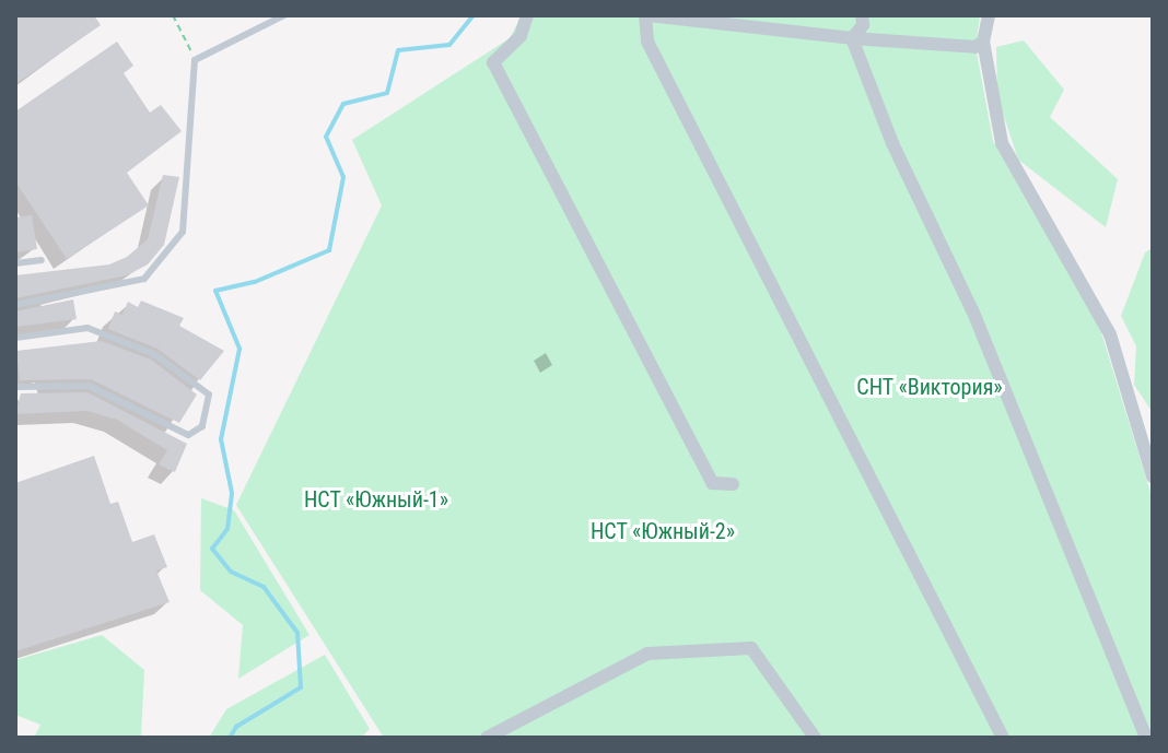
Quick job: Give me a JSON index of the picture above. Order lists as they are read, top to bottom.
{
  "parks": ["СНТ «Виктория»", "НСТ «Южный-1»", "НСТ «Южный-2»"]
}
